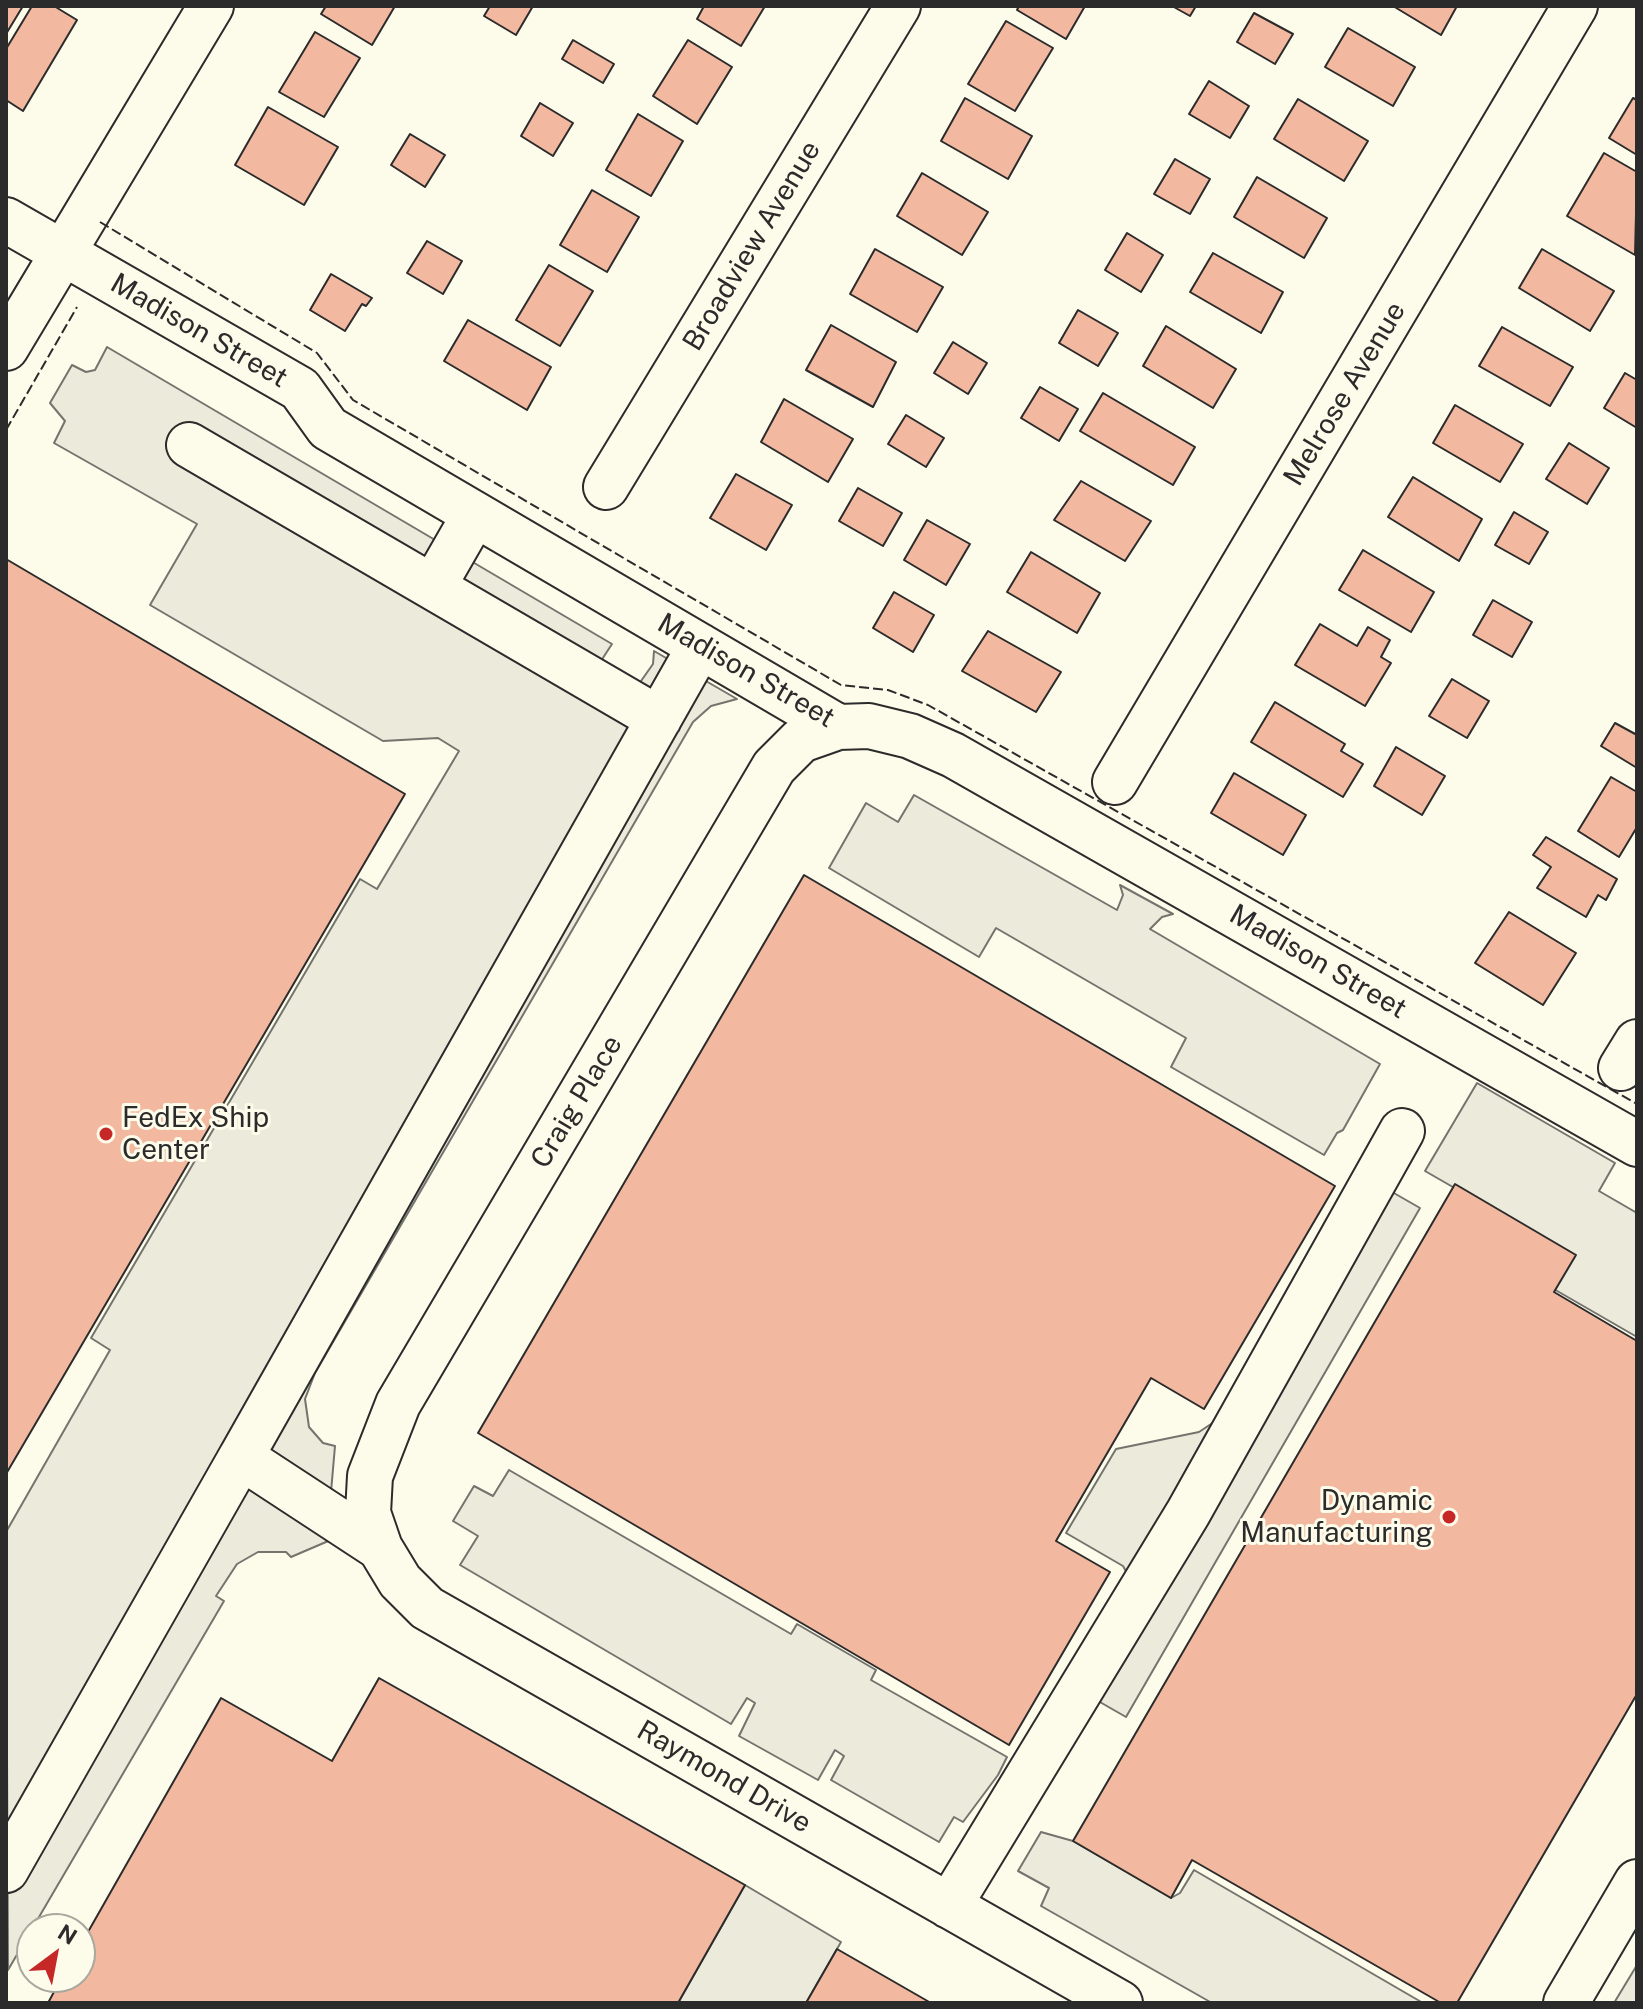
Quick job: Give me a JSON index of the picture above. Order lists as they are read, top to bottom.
{
  "streets": {
    "street": [
      "Broadview Avenue",
      "Madison Street",
      "Melrose Avenue",
      "Craig Place",
      "Raymond Drive"
    ]
  },
  "crossings": [
    ["Madison Street", "Craig Place"],
    ["Craig Place", "Raymond Drive"]
  ],
  "places": ["FedEx Ship Center", "Dynamic Manufacturing"],
  "north": "top right"
}
